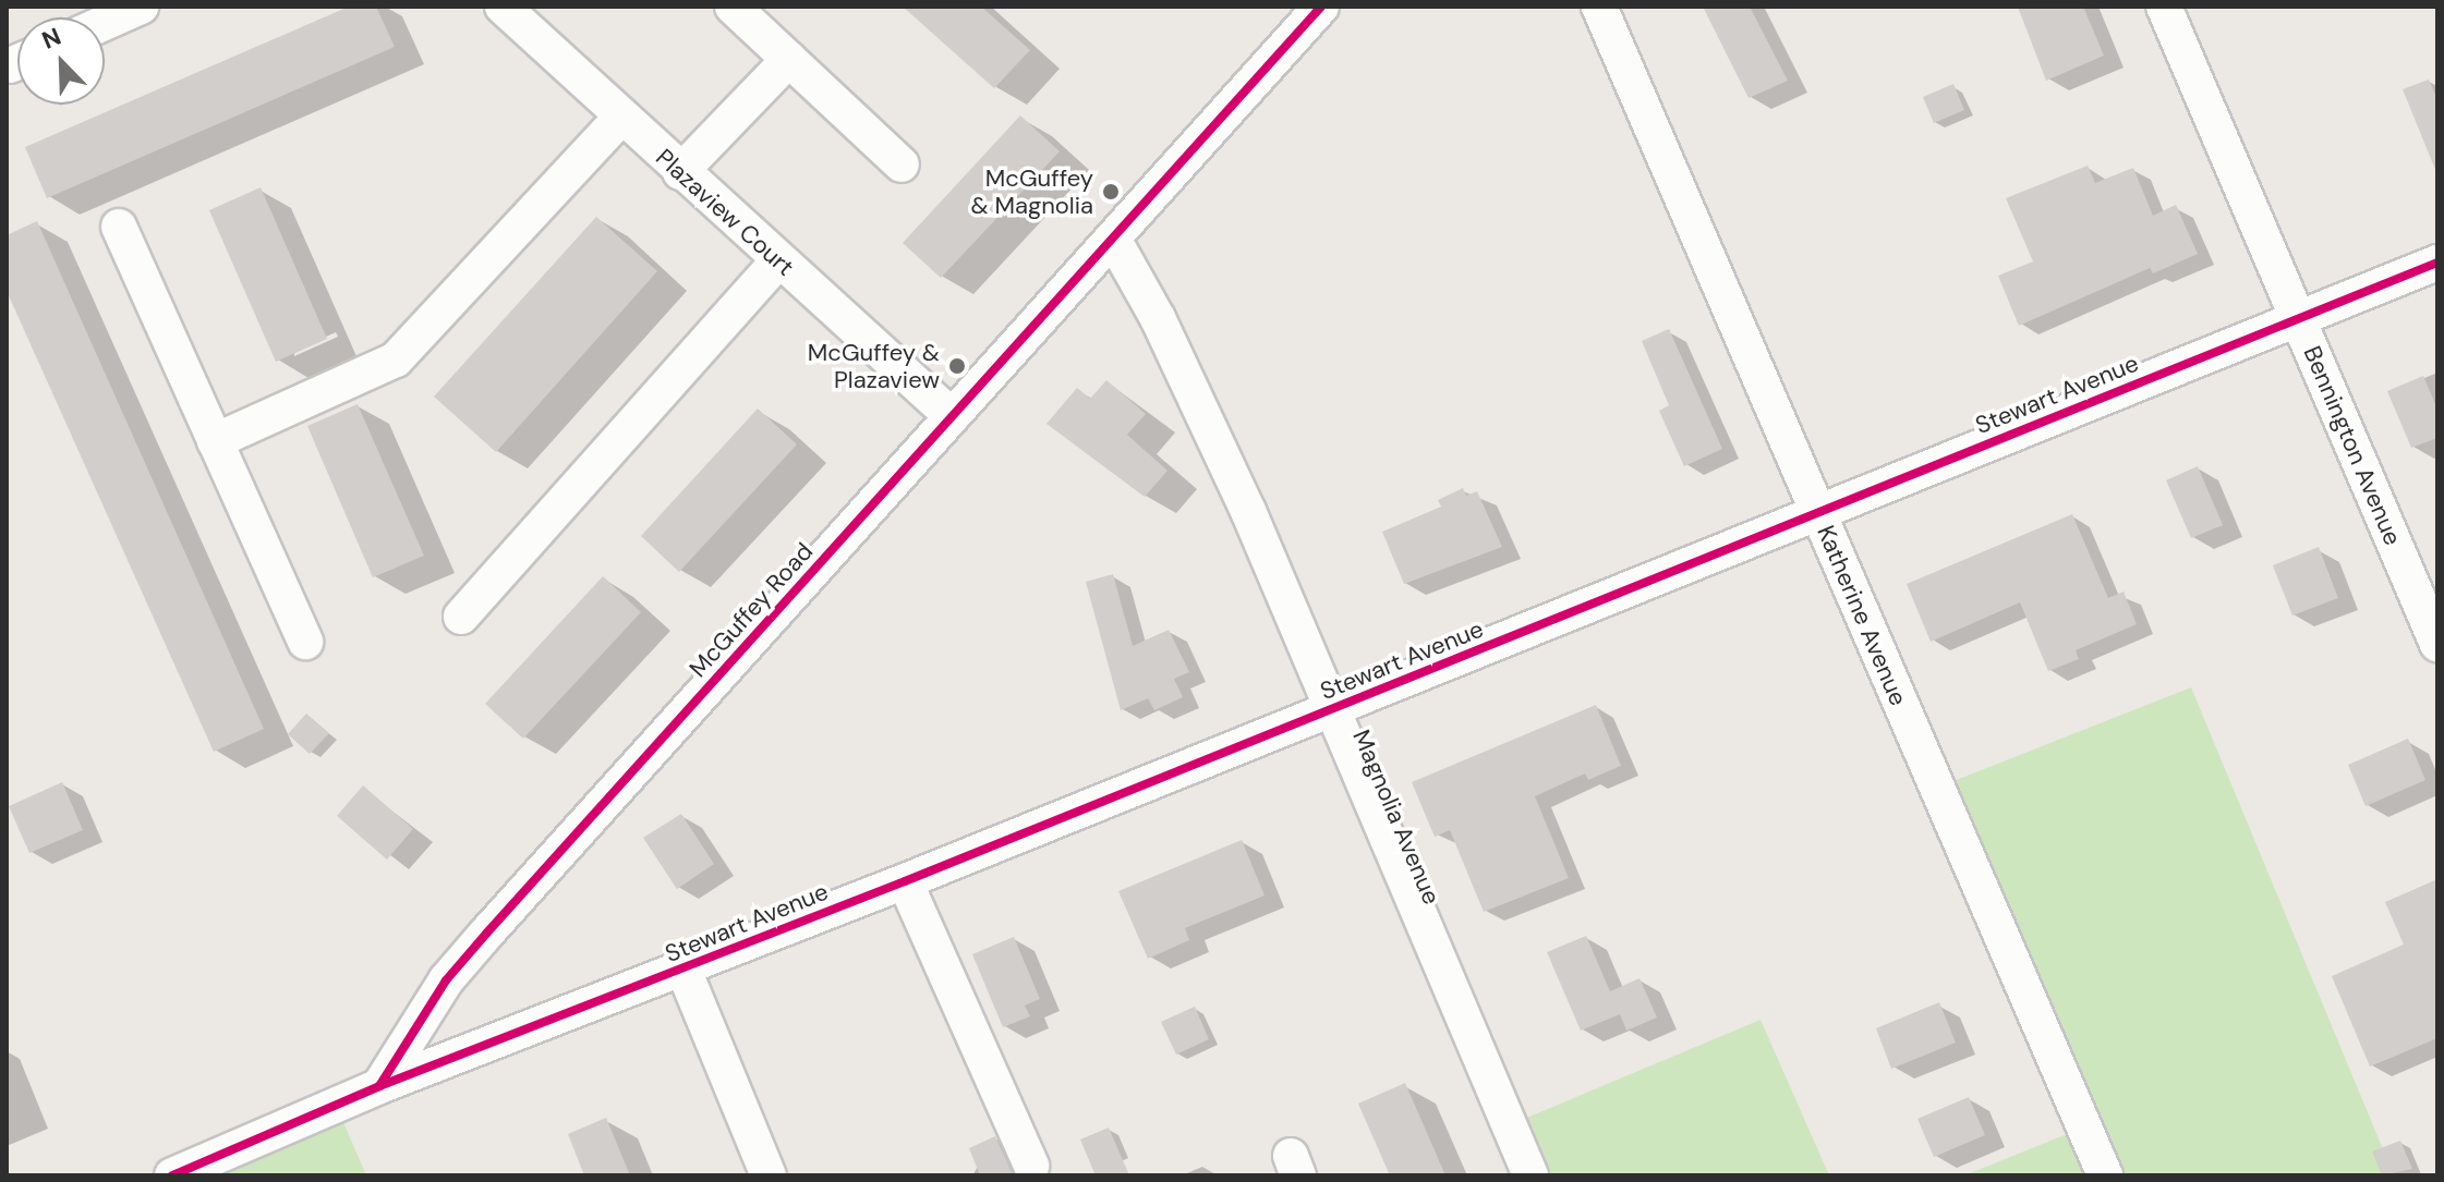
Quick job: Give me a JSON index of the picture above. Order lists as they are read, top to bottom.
{
  "streets": {
    "street": [
      "Plazaview Court",
      "Stewart Avenue",
      "Bennington Avenue",
      "McGuffey Road",
      "Katherine Avenue",
      "Magnolia Avenue"
    ]
  },
  "crossings": [
    ["Plazaview Court", "McGuffey Road"],
    ["Stewart Avenue", "Bennington Avenue"],
    ["Stewart Avenue", "McGuffey Road"],
    ["Stewart Avenue", "Katherine Avenue"],
    ["Stewart Avenue", "Magnolia Avenue"],
    ["McGuffey Road", "Magnolia Avenue"]
  ],
  "places": ["McGuffey & Magnolia", "McGuffey & Plazaview"],
  "north": "top left"
}
